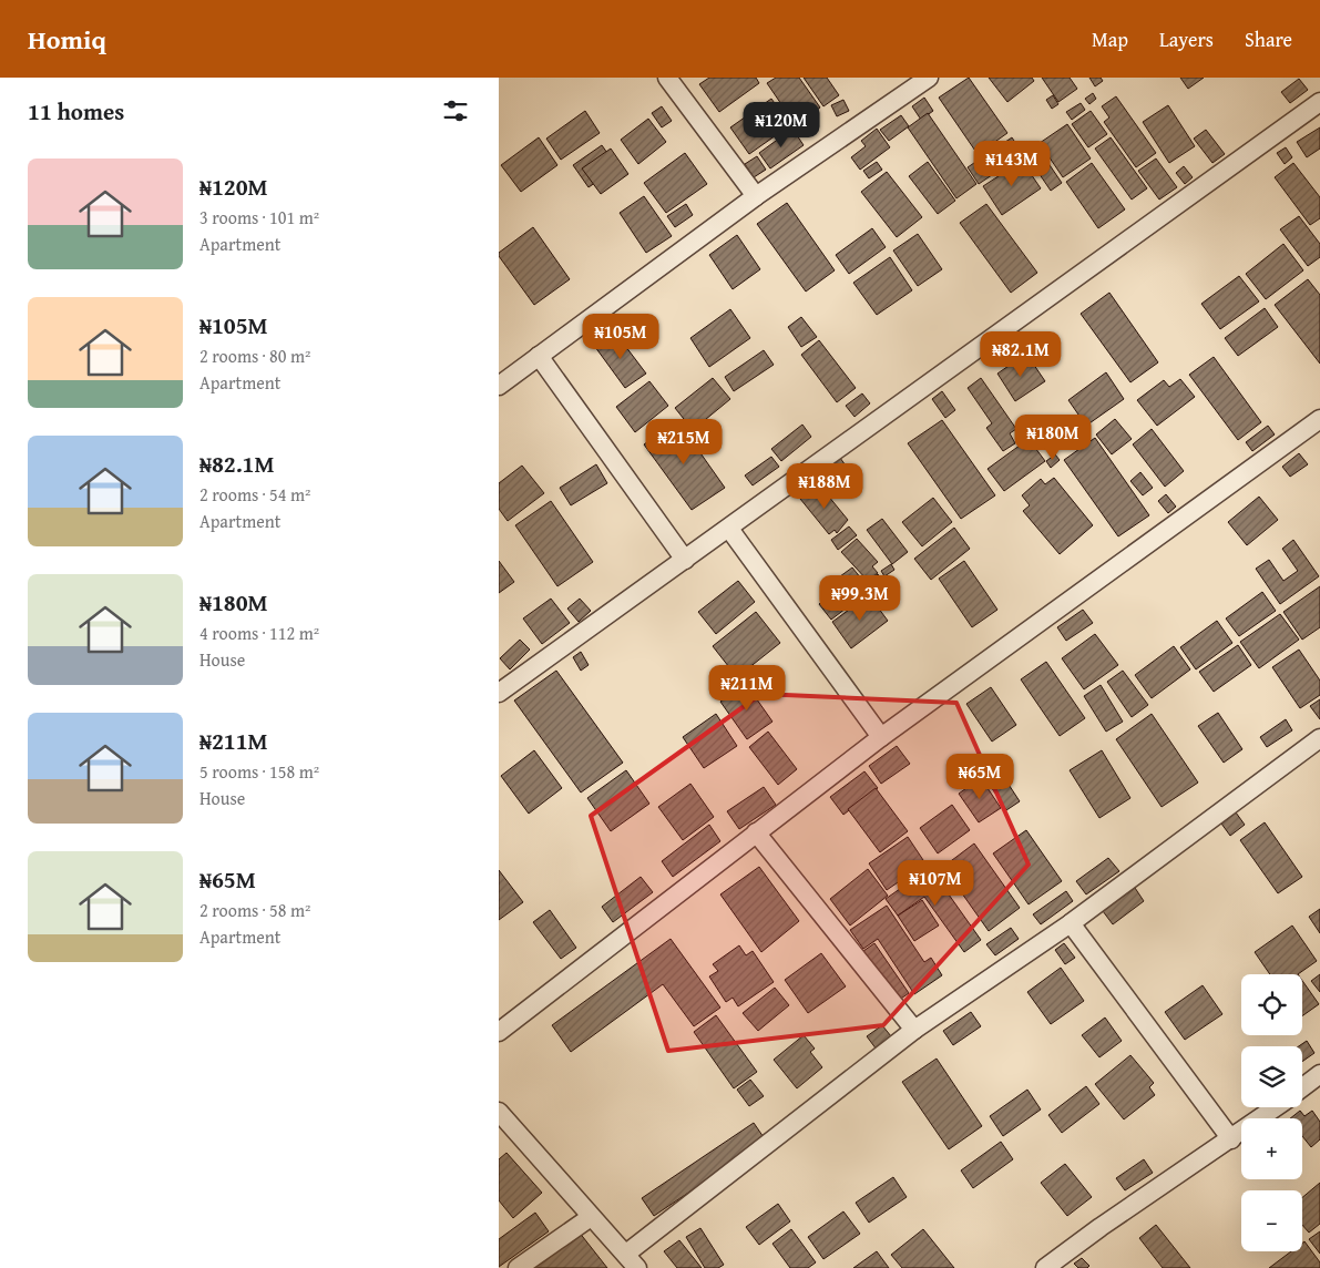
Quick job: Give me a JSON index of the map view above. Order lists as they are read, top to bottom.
{
  "page": {
    "header": "Homiq",
    "nav": ["Map", "Layers", "Share"],
    "heading": "11 homes",
    "price": [
      "₦120M",
      "₦143M",
      "₦105M",
      "₦82.1M",
      "₦180M",
      "₦215M",
      "₦188M",
      "₦99.3M",
      "₦211M",
      "₦65M",
      "₦107M"
    ],
    "list": [
      {
        "name": "₦120M",
        "note": "3 rooms · 101 m² · Apartment"
      },
      {
        "name": "₦105M",
        "note": "2 rooms · 80 m² · Apartment"
      },
      {
        "name": "₦82.1M",
        "note": "2 rooms · 54 m² · Apartment"
      },
      {
        "name": "₦180M",
        "note": "4 rooms · 112 m² · House"
      },
      {
        "name": "₦211M",
        "note": "5 rooms · 158 m² · House"
      },
      {
        "name": "₦65M",
        "note": "2 rooms · 58 m² · Apartment"
      }
    ],
    "map_buttons": ["+", "−"]
  }
}
